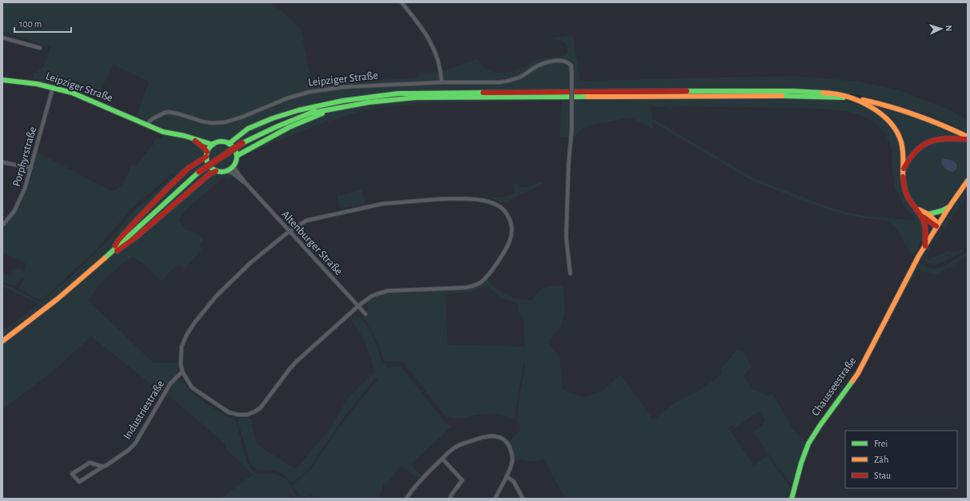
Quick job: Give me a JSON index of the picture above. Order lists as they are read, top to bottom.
{
  "streets": {
    "main road": ["Leipziger Straße", "Chausseestraße"],
    "street": ["Porphyrstraße", "Altenburger Straße", "Industriestraße"]
  },
  "crossings": [
    ["Leipziger Straße", "Porphyrstraße"],
    ["Leipziger Straße", "Altenburger Straße"]
  ],
  "legend": ["Frei", "Zäh", "Stau"],
  "scale_bar": "100 m",
  "north": "right"
}
